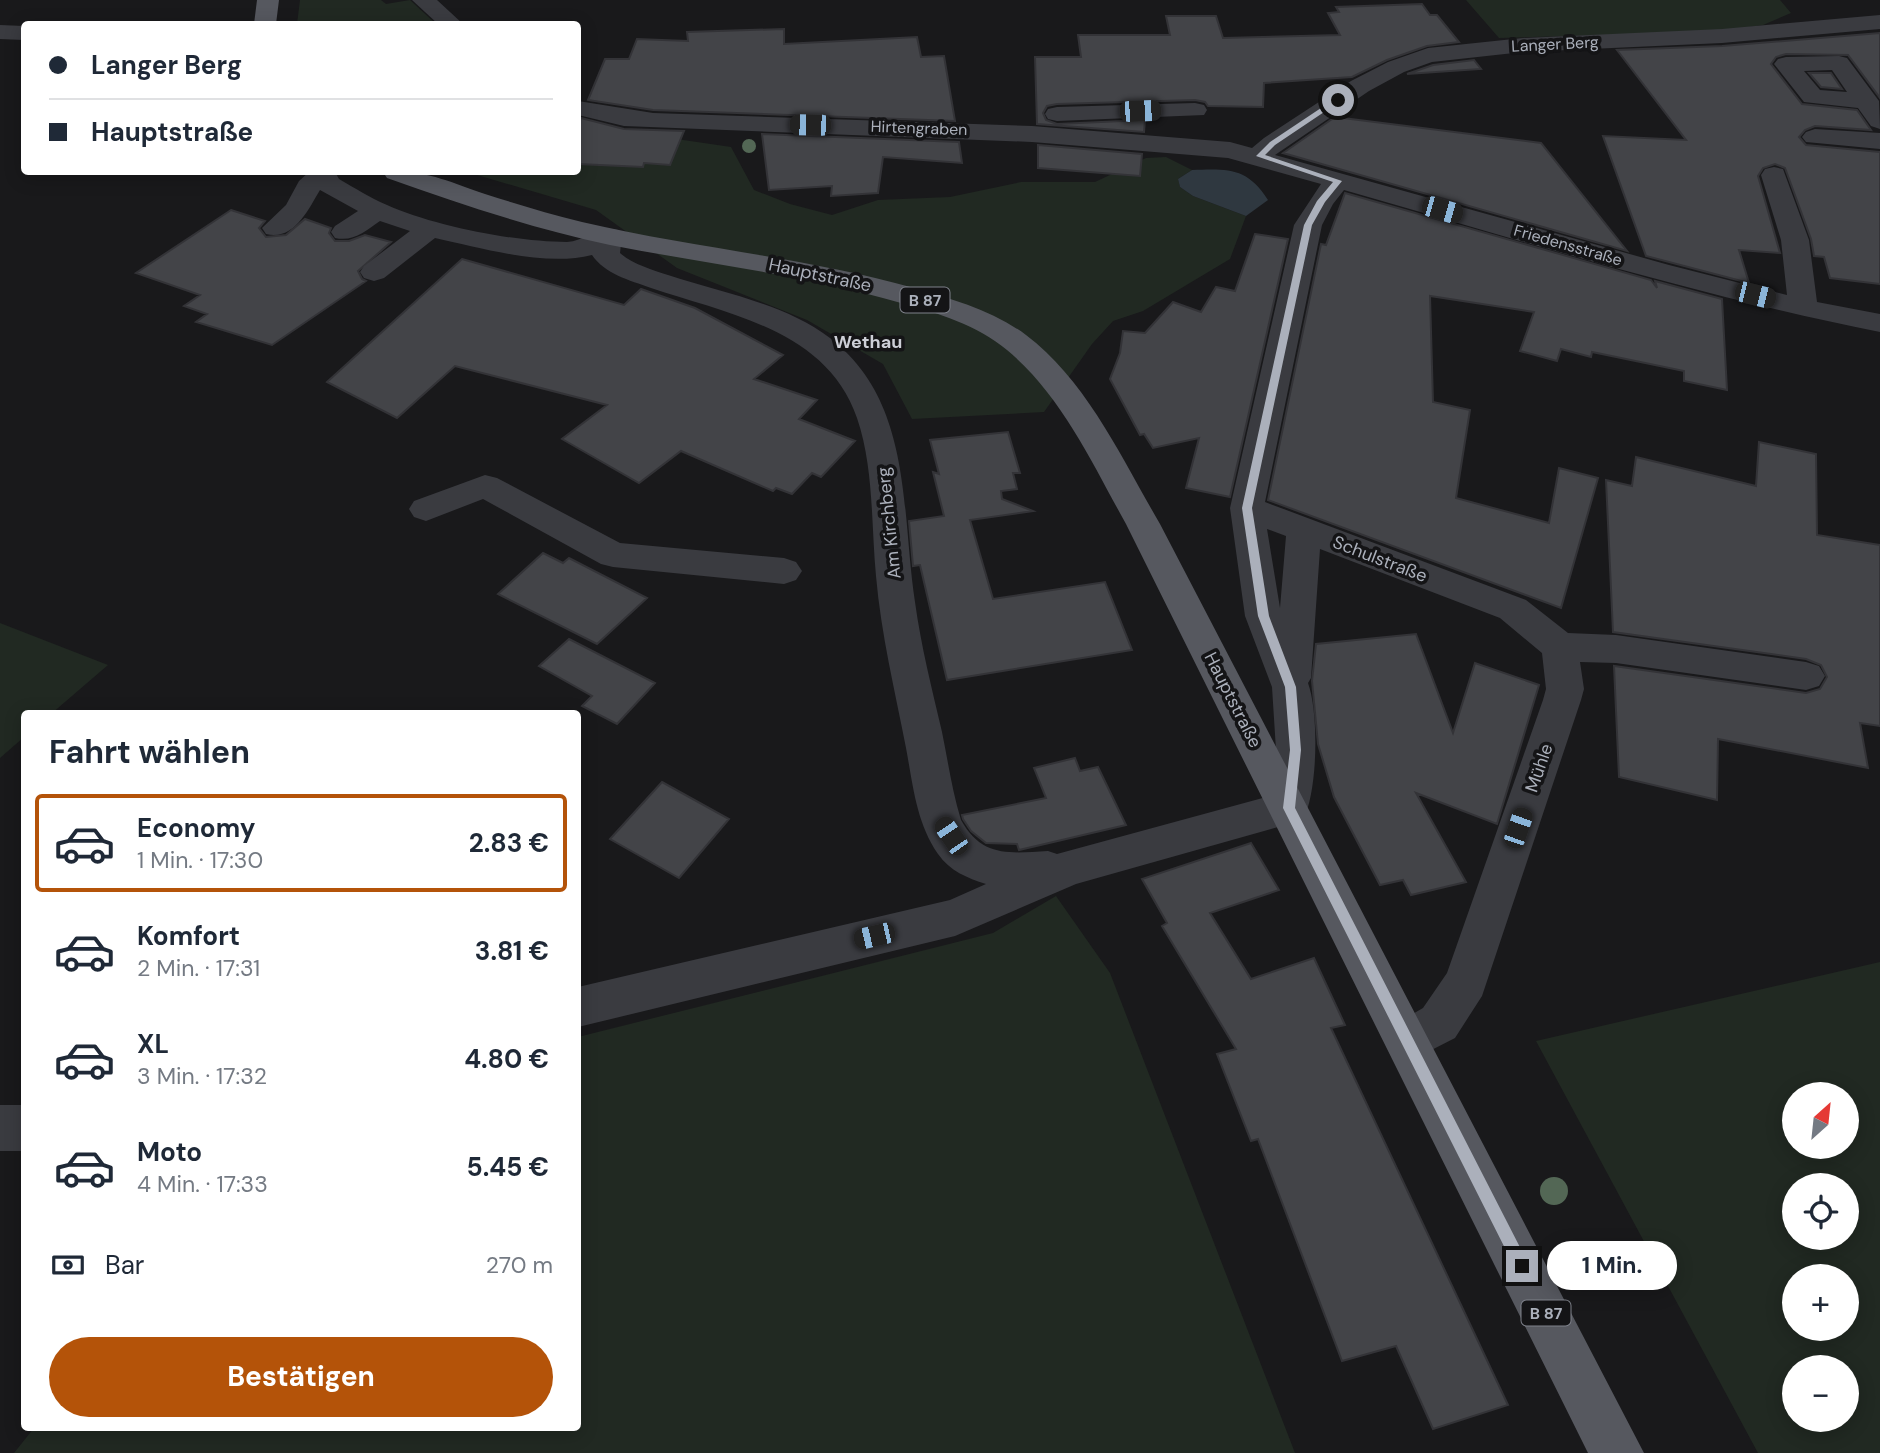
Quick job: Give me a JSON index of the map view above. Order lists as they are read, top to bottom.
{
  "streets": {
    "main road": ["Hauptstraße", "B 87"],
    "street": [
      "Langer Berg",
      "Hirtengraben",
      "Friedensstraße",
      "Am Kirchberg",
      "Schulstraße",
      "Mühle"
    ]
  },
  "crossings": [
    ["Langer Berg", "Hirtengraben"],
    ["Langer Berg", "Friedensstraße"],
    ["Hirtengraben", "Friedensstraße"],
    ["Hauptstraße", "Am Kirchberg"],
    ["Hauptstraße", "Mühle"],
    ["Schulstraße", "Mühle"]
  ],
  "districts": ["Wethau"],
  "north": "top right",
  "page": {
    "banner": ["Langer Berg", "Hauptstraße"],
    "heading": "Fahrt wählen",
    "list": [
      {
        "name": "Economy",
        "note": "1 Min. · 17:30",
        "value": "2.83 €"
      },
      {
        "name": "Komfort",
        "note": "2 Min. · 17:31",
        "value": "3.81 €"
      },
      {
        "name": "XL",
        "note": "3 Min. · 17:32",
        "value": "4.80 €"
      },
      {
        "name": "Moto",
        "note": "4 Min. · 17:33",
        "value": "5.45 €"
      }
    ],
    "map_buttons": ["+", "−"],
    "pay": ["Bar", "270 m"],
    "bubble": "1 Min.",
    "buttons": "Bestätigen"
  }
}
